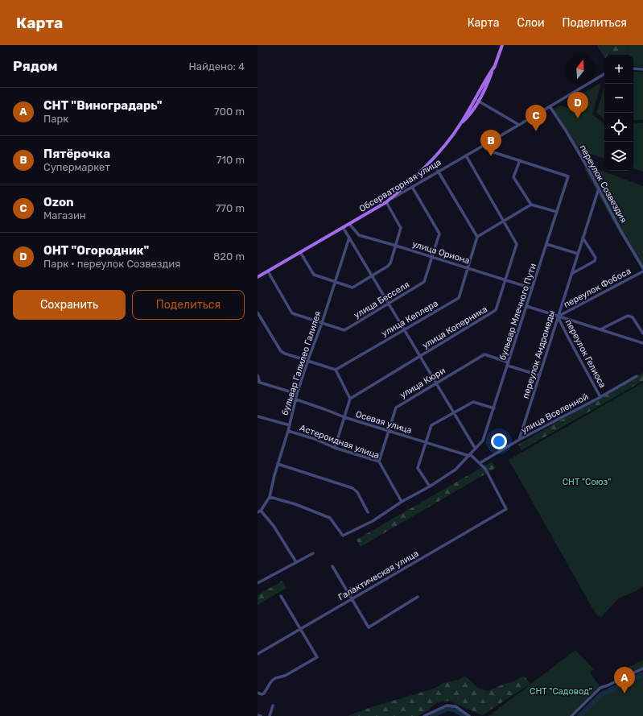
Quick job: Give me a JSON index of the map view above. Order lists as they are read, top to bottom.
{
  "streets": {
    "main road": ["Обсерваторная улица"],
    "street": [
      "переулок Созвездия",
      "улица Ориона",
      "переулок Фобоса",
      "улица Бесселя",
      "бульвар Млечного Пути",
      "улица Кеплера",
      "улица Коперника",
      "переулок Гелиоса",
      "переулок Андромеды",
      "бульвар Галилео Галилея",
      "улица Кюри",
      "улица Вселенной",
      "Осевая улица",
      "Астероидная улица",
      "Галактическая улица"
    ]
  },
  "crossings": [
    ["переулок Созвездия", "Обсерваторная улица"],
    ["переулок Созвездия", "переулок Андромеды"],
    ["Обсерваторная улица", "улица Ориона"],
    ["Обсерваторная улица", "улица Бесселя"],
    ["Обсерваторная улица", "улица Коперника"],
    ["улица Ориона", "улица Бесселя"],
    ["улица Ориона", "бульвар Млечного Пути"],
    ["улица Ориона", "улица Кеплера"],
    ["улица Ориона", "улица Коперника"],
    ["переулок Фобоса", "переулок Гелиоса"],
    ["переулок Фобоса", "переулок Андромеды"],
    ["улица Бесселя", "бульвар Галилео Галилея"],
    ["бульвар Млечного Пути", "улица Кюри"],
    ["переулок Гелиоса", "переулок Андромеды"],
    ["переулок Гелиоса", "улица Вселенной"],
    ["переулок Андромеды", "улица Кюри"],
    ["переулок Андромеды", "улица Вселенной"],
    ["бульвар Галилео Галилея", "Осевая улица"],
    ["бульвар Галилео Галилея", "Астероидная улица"],
    ["улица Кюри", "Осевая улица"],
    ["улица Кюри", "Астероидная улица"],
    ["улица Вселенной", "Галактическая улица"]
  ],
  "parks": ["СНТ \"Союз\"", "СНТ \"Садовод\""],
  "north": "top",
  "page": {
    "header": "Карта",
    "nav": ["Карта", "Слои", "Поделиться"],
    "heading": ["Рядом", "Найдено: 4"],
    "map_buttons": ["+", "−"],
    "list": [
      {
        "mark": "A",
        "name": "СНТ \"Виноградарь\"",
        "note": "Парк",
        "value": "700 m"
      },
      {
        "mark": "B",
        "name": "Пятёрочка",
        "note": "Супермаркет",
        "value": "710 m"
      },
      {
        "mark": "C",
        "name": "Ozon",
        "note": "Магазин",
        "value": "770 m"
      },
      {
        "mark": "D",
        "name": "ОНТ \"Огородник\"",
        "note": "Парк · переулок Созвездия",
        "value": "820 m"
      }
    ],
    "pins": [
      "D",
      "C",
      "B",
      "A"
    ],
    "buttons": ["Сохранить", "Поделиться"]
  }
}
